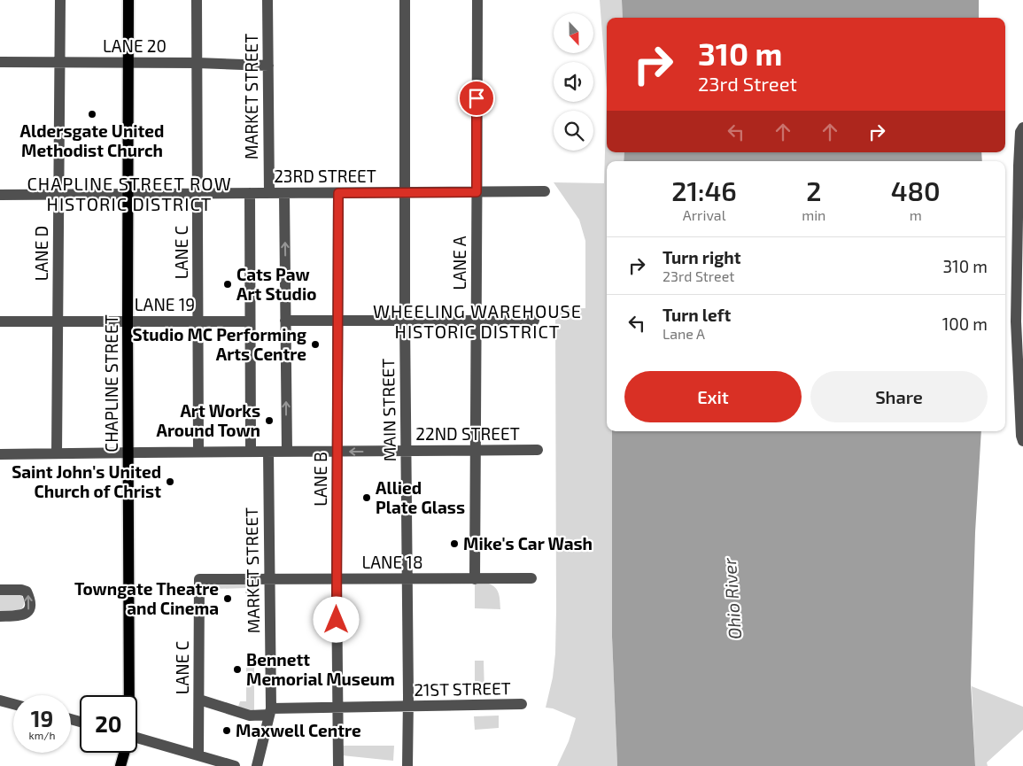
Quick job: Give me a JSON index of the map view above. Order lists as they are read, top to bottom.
{
  "streets": {
    "main road": ["CHAPLINE STREET"],
    "street": [
      "LANE 20",
      "MARKET STREET",
      "23RD STREET",
      "LANE C",
      "LANE D",
      "LANE A",
      "LANE 19",
      "MAIN STREET",
      "22ND STREET",
      "LANE B",
      "LANE 18",
      "21ST STREET"
    ]
  },
  "crossings": [
    ["LANE 20", "MARKET STREET"],
    ["LANE 20", "LANE C"],
    ["LANE 20", "LANE D"],
    ["LANE 20", "CHAPLINE STREET"],
    ["MARKET STREET", "23RD STREET"],
    ["MARKET STREET", "22ND STREET"],
    ["MARKET STREET", "LANE 18"],
    ["MARKET STREET", "21ST STREET"],
    ["23RD STREET", "LANE C"],
    ["23RD STREET", "LANE D"],
    ["23RD STREET", "LANE A"],
    ["23RD STREET", "CHAPLINE STREET"],
    ["23RD STREET", "MAIN STREET"],
    ["23RD STREET", "LANE B"],
    ["LANE C", "LANE 19"],
    ["LANE C", "22ND STREET"],
    ["LANE C", "LANE 18"],
    ["LANE C", "21ST STREET"],
    ["LANE D", "LANE 19"],
    ["LANE D", "22ND STREET"],
    ["LANE A", "22ND STREET"],
    ["LANE A", "LANE 18"],
    ["LANE 19", "CHAPLINE STREET"],
    ["CHAPLINE STREET", "22ND STREET"],
    ["MAIN STREET", "22ND STREET"],
    ["MAIN STREET", "LANE 18"],
    ["MAIN STREET", "21ST STREET"],
    ["22ND STREET", "LANE B"],
    ["LANE B", "LANE 18"],
    ["LANE B", "21ST STREET"]
  ],
  "districts": ["CHAPLINE STREET ROW HISTORIC DISTRICT", "WHEELING WAREHOUSE HISTORIC DISTRICT"],
  "water": ["Ohio River"],
  "places": [
    "Aldersgate United Methodist Church",
    "Cats Paw Art Studio",
    "Studio MC Performing Arts Centre",
    "Art Works Around Town",
    "Saint John's United Church of Christ",
    "Allied Plate Glass",
    "Mike's Car Wash",
    "Towngate Theatre and Cinema",
    "Bennett Memorial Museum",
    "Maxwell Centre"
  ],
  "north": "bottom",
  "page": {
    "turn": ["310 m", "23rd Street"],
    "eta": [
      "21:46",
      "Arrival",
      "2",
      "min",
      "480",
      "m"
    ],
    "list": [
      {
        "name": "Turn right",
        "note": "23rd Street",
        "value": "310 m"
      },
      {
        "name": "Turn left",
        "note": "Lane A",
        "value": "100 m"
      }
    ],
    "buttons": ["Exit", "Share"],
    "speed": "19 km/h",
    "limit": "20"
  }
}
